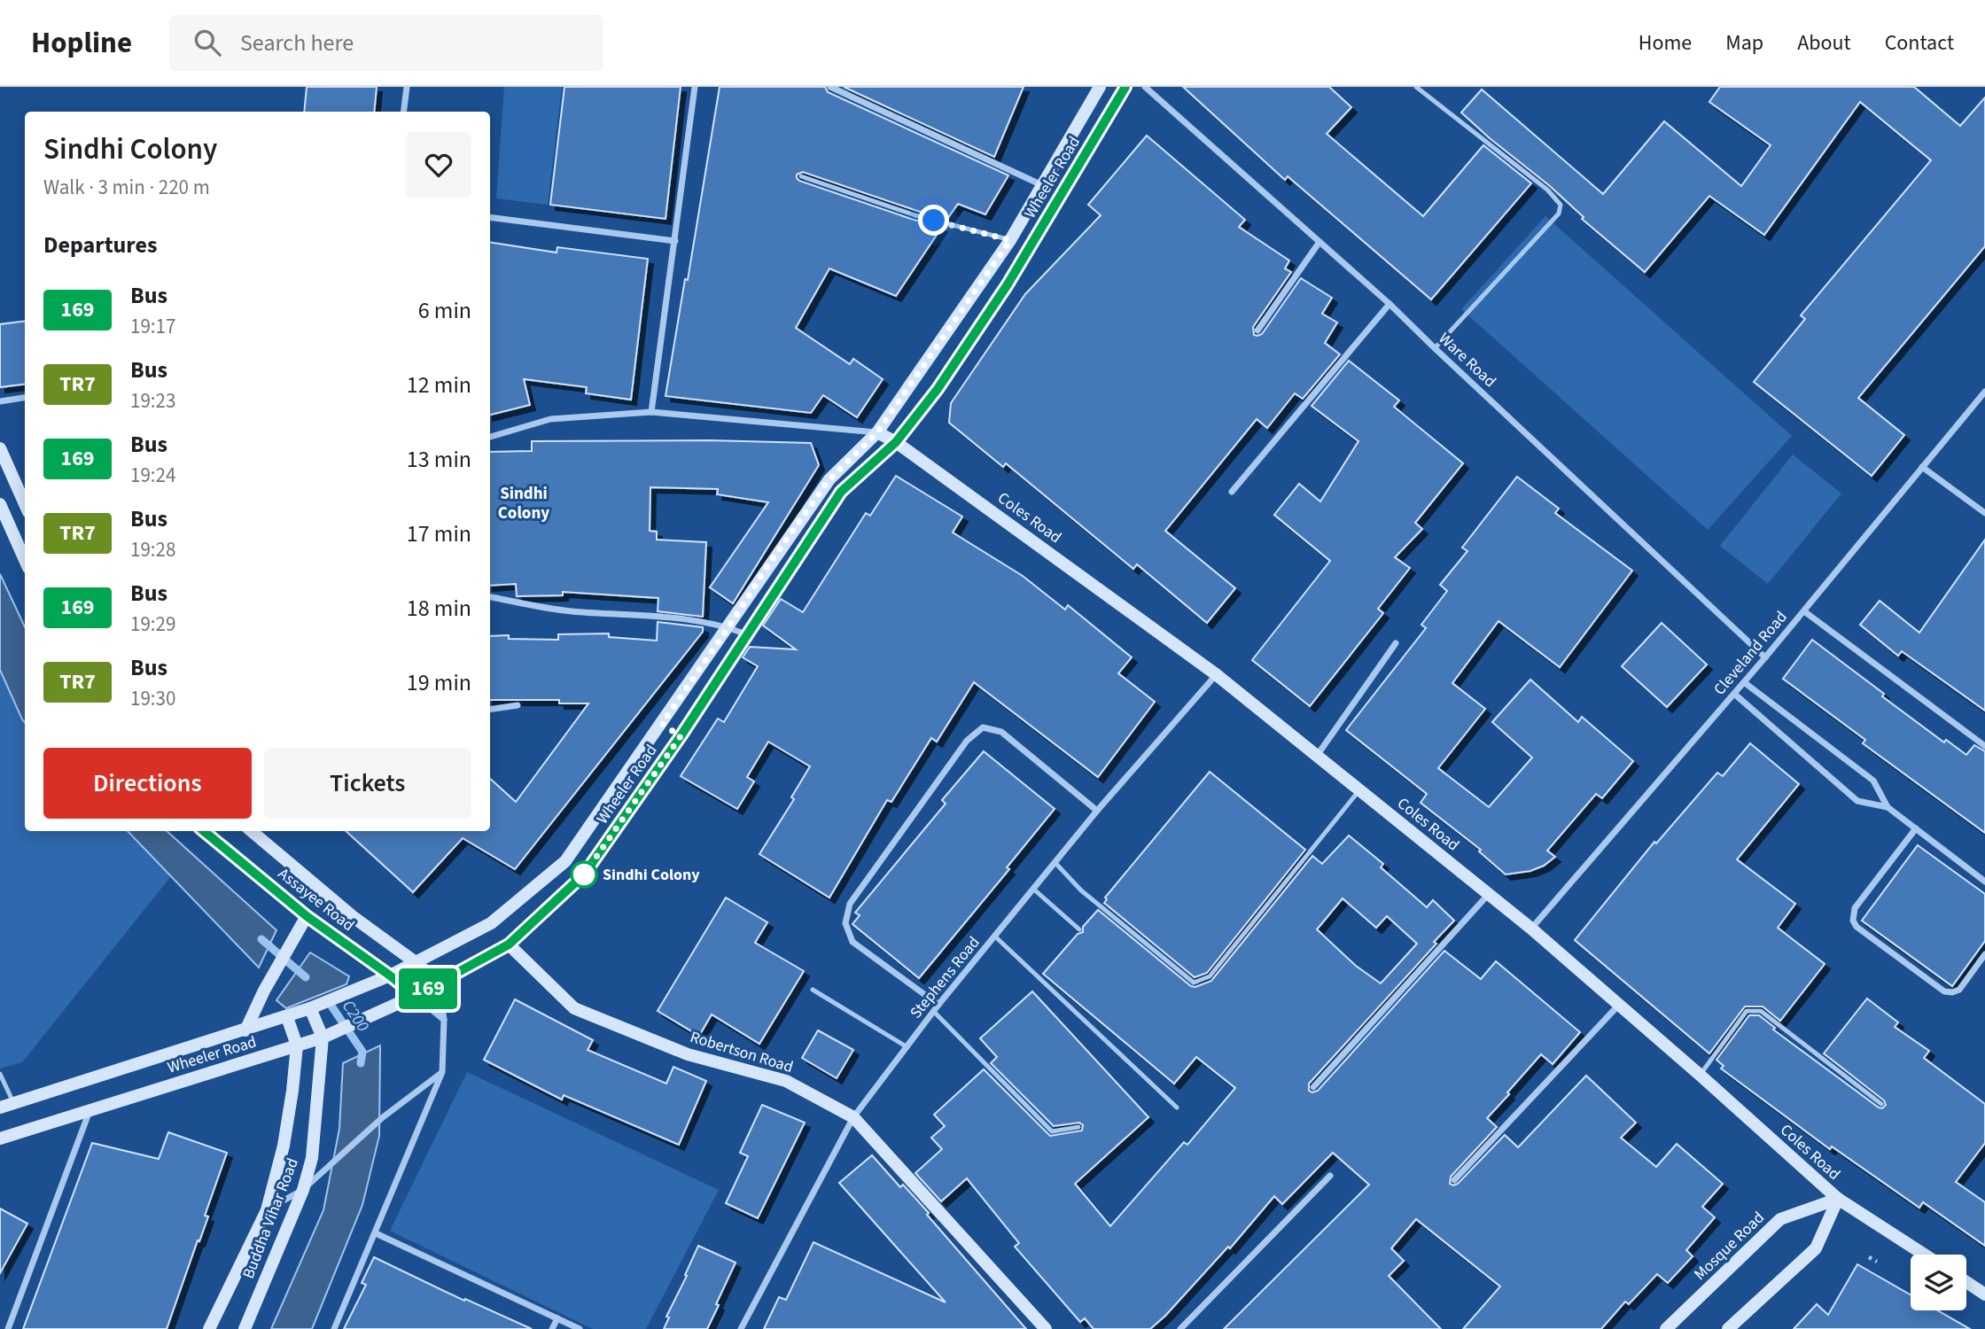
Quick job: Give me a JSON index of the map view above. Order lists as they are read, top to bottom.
{
  "streets": {
    "main road": [
      "Wheeler Road",
      "Coles Road",
      "Assayee Road",
      "Robertson Road",
      "Buddha Vihar Road",
      "Mosque Road"
    ],
    "street": ["Ware Road", "Cleveland Road", "Stephens Road"]
  },
  "crossings": [
    ["Wheeler Road", "Coles Road"],
    ["Wheeler Road", "Assayee Road"],
    ["Wheeler Road", "Robertson Road"],
    ["Wheeler Road", "Buddha Vihar Road"],
    ["Ware Road", "Cleveland Road"],
    ["Coles Road", "Cleveland Road"],
    ["Coles Road", "Stephens Road"],
    ["Coles Road", "Mosque Road"],
    ["Stephens Road", "Robertson Road"]
  ],
  "districts": ["Sindhi Colony"],
  "water": ["C200"],
  "places": ["Sindhi Colony"],
  "lines": ["bus line 169"],
  "page": {
    "header": "Hopline",
    "search": "Search here",
    "nav": [
      "Home",
      "Map",
      "About",
      "Contact"
    ],
    "on_map": "169",
    "heading": [
      ["Sindhi Colony", "Walk · 3 min · 220 m"],
      "Departures"
    ],
    "list": [
      {
        "mark": "169",
        "name": "Bus",
        "note": "19:17",
        "value": "6 min"
      },
      {
        "mark": "TR7",
        "name": "Bus",
        "note": "19:23",
        "value": "12 min"
      },
      {
        "mark": "169",
        "name": "Bus",
        "note": "19:24",
        "value": "13 min"
      },
      {
        "mark": "TR7",
        "name": "Bus",
        "note": "19:28",
        "value": "17 min"
      },
      {
        "mark": "169",
        "name": "Bus",
        "note": "19:29",
        "value": "18 min"
      },
      {
        "mark": "TR7",
        "name": "Bus",
        "note": "19:30",
        "value": "19 min"
      }
    ],
    "buttons": ["Directions", "Tickets"]
  }
}
